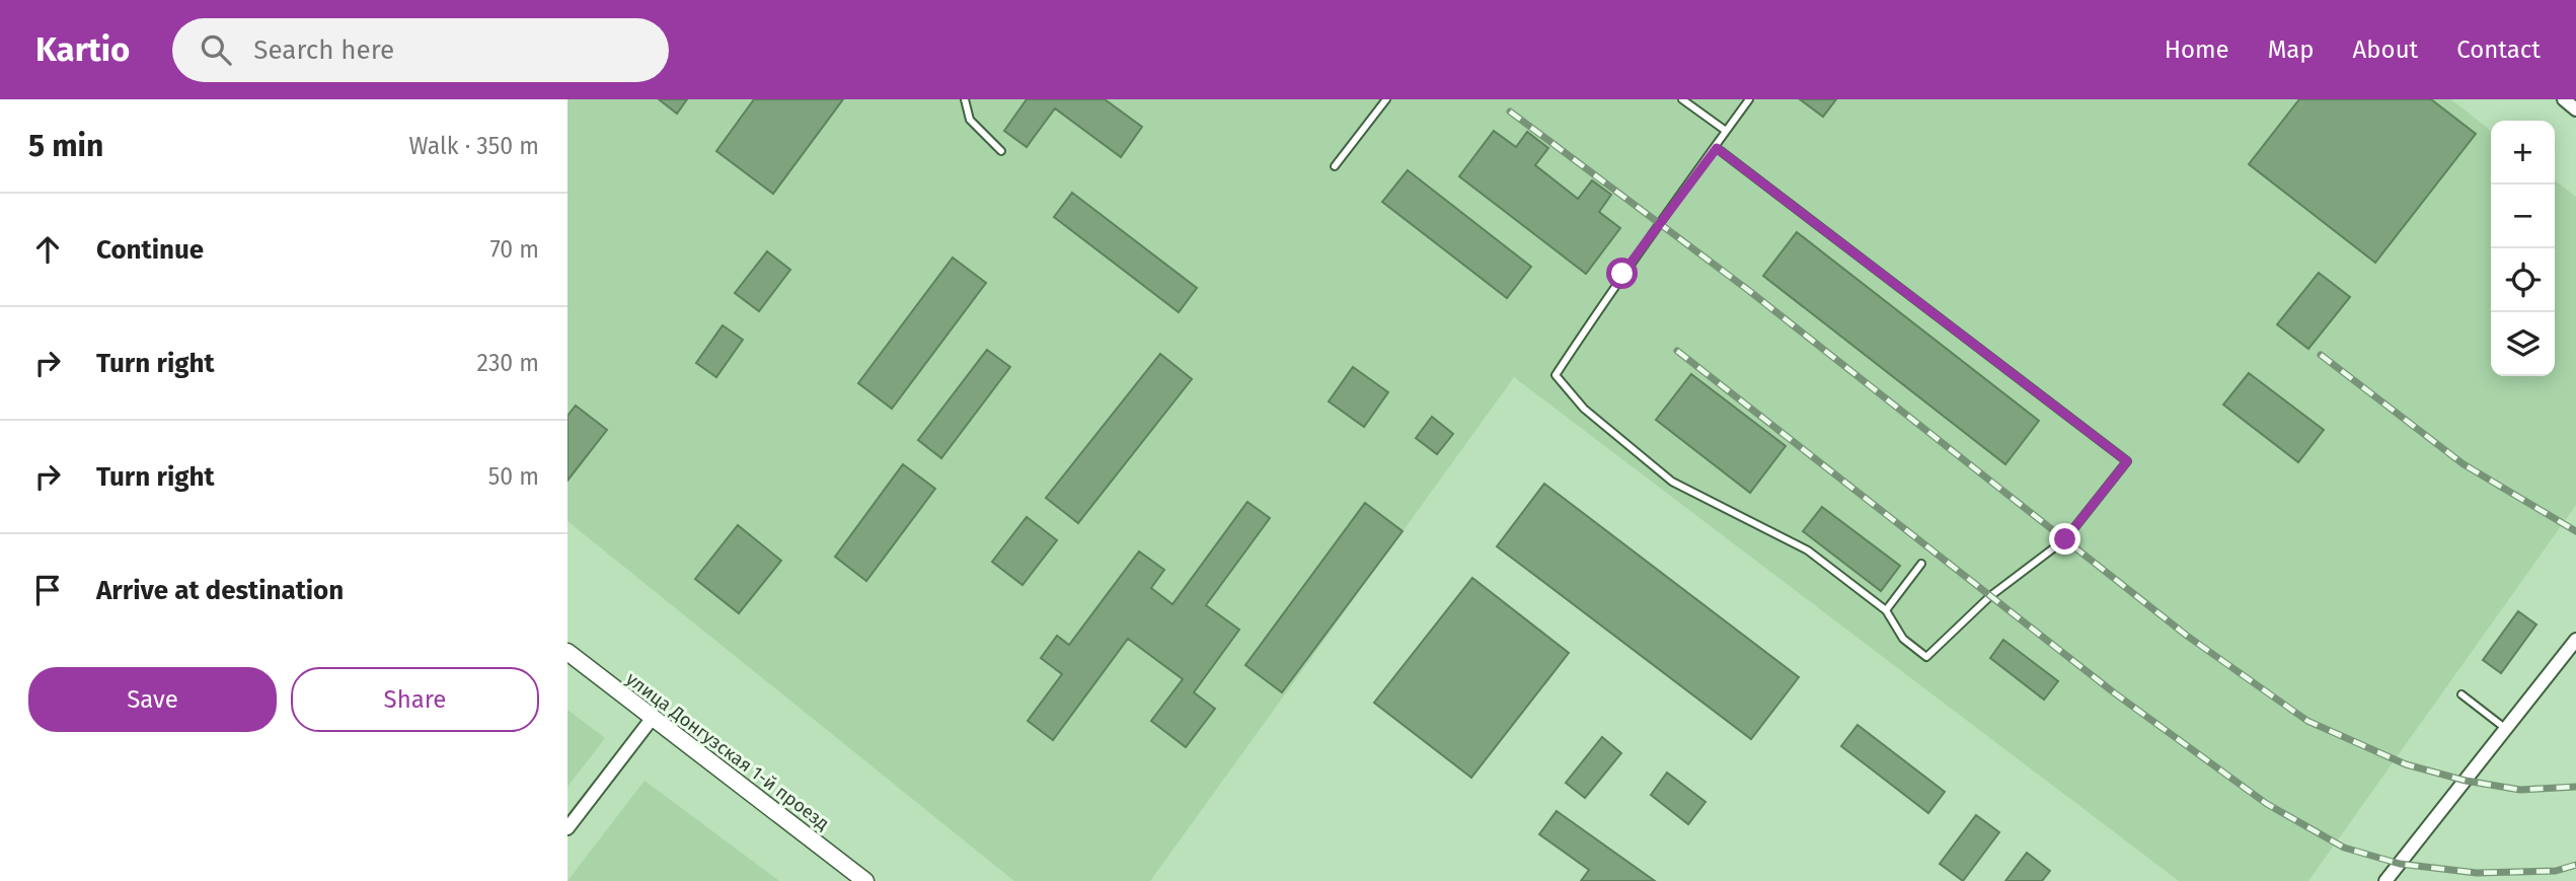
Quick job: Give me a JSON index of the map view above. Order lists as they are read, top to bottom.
{
  "streets": {
    "street": ["улица Донгузская 1-й проезд"]
  },
  "page": {
    "header": "Kartio",
    "search": "Search here",
    "nav": [
      "Home",
      "Map",
      "About",
      "Contact"
    ],
    "heading": ["5 min", "Walk · 350 m"],
    "map_buttons": ["+", "−"],
    "list": [
      ["Continue", "70 m"],
      ["Turn right", "230 m"],
      ["Turn right", "50 m"],
      "Arrive at destination"
    ],
    "buttons": ["Save", "Share"]
  }
}
